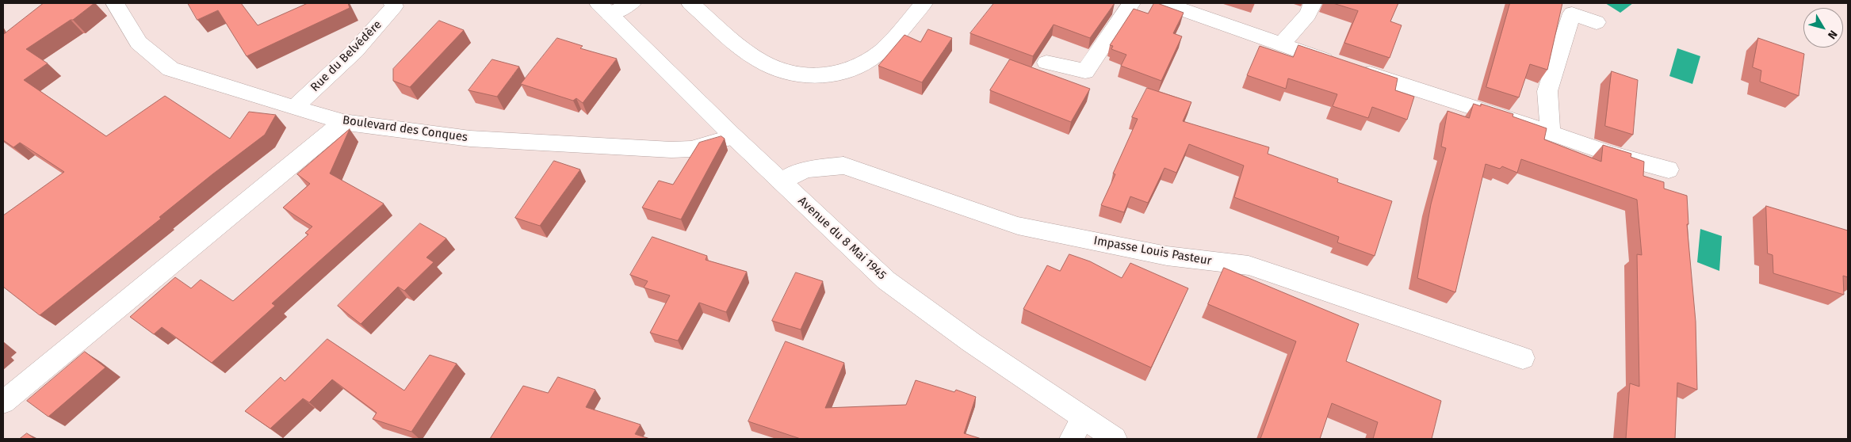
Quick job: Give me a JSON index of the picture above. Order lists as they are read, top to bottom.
{
  "streets": {
    "street": [
      "Rue du Belvédère",
      "Boulevard des Conques",
      "Avenue du 8 Mai 1945",
      "Impasse Louis Pasteur"
    ]
  },
  "crossings": [
    ["Rue du Belvédère", "Boulevard des Conques"],
    ["Boulevard des Conques", "Avenue du 8 Mai 1945"],
    ["Avenue du 8 Mai 1945", "Impasse Louis Pasteur"]
  ],
  "north": "bottom right"
}
